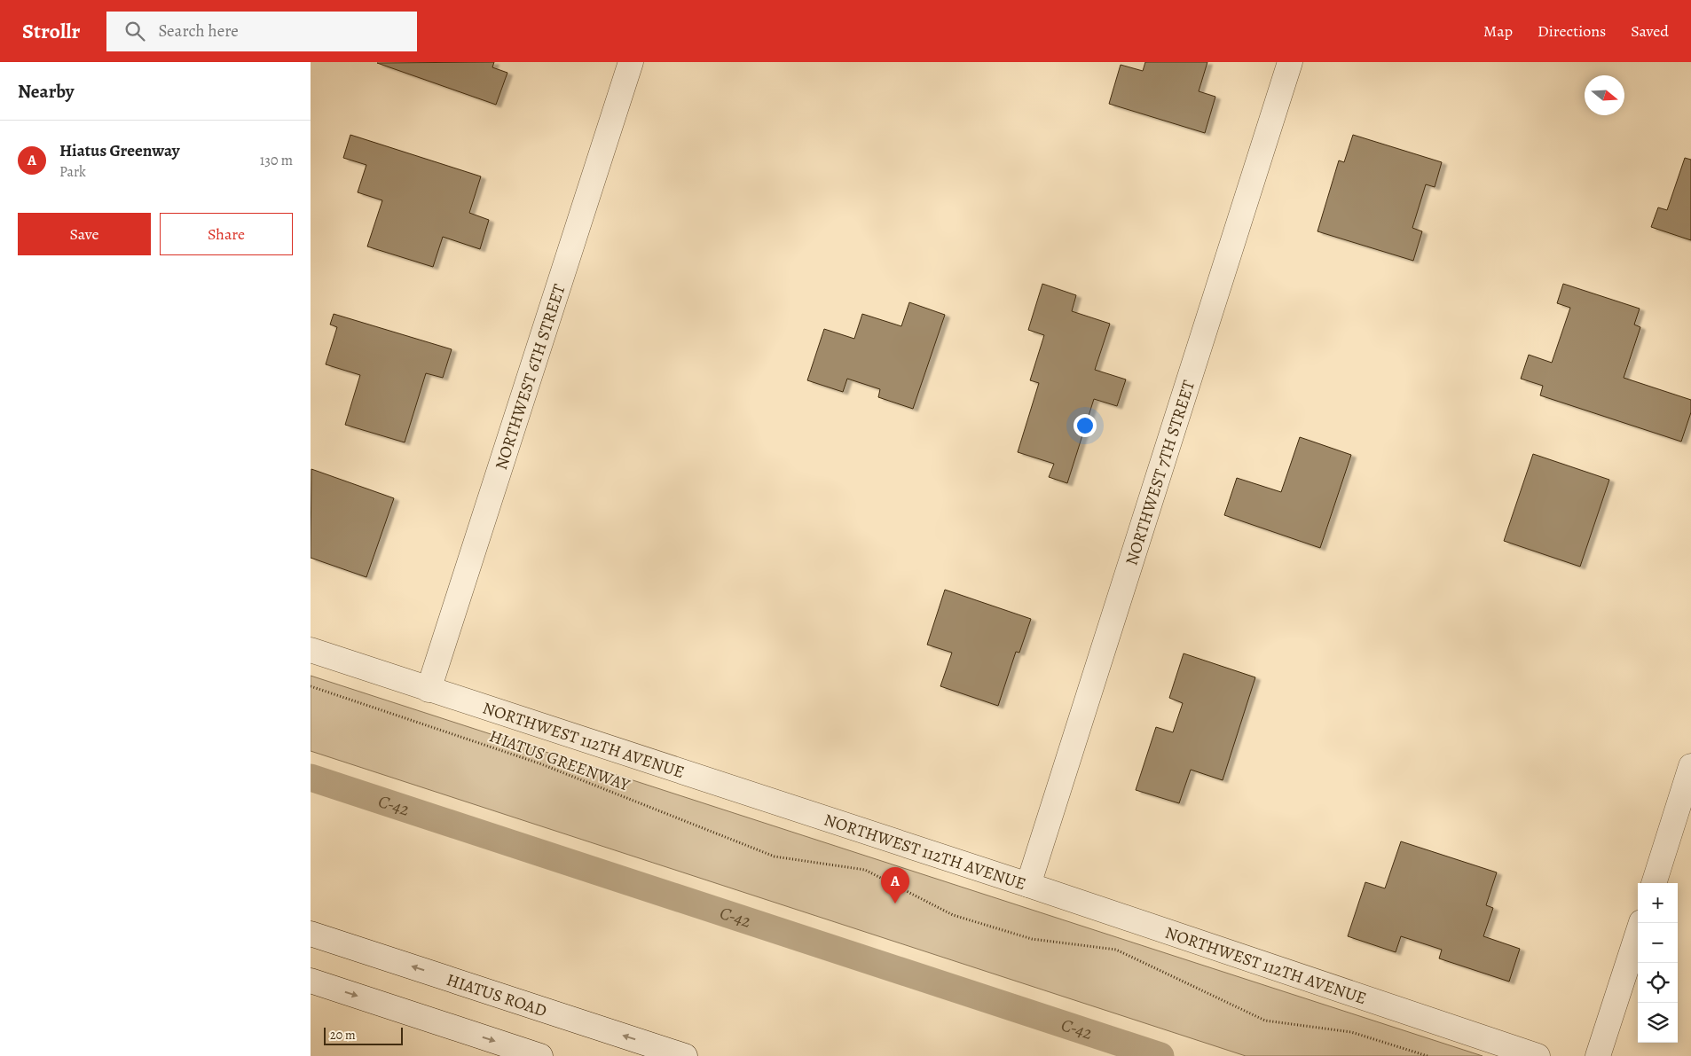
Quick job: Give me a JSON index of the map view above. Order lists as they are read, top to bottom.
{
  "streets": {
    "street": [
      "NORTHWEST 6TH STREET",
      "NORTHWEST 7TH STREET",
      "NORTHWEST 112TH AVENUE",
      "HIATUS ROAD"
    ],
    "path": ["HIATUS GREENWAY"]
  },
  "crossings": [
    ["NORTHWEST 6TH STREET", "NORTHWEST 112TH AVENUE"],
    ["NORTHWEST 7TH STREET", "NORTHWEST 112TH AVENUE"]
  ],
  "water": ["C-42"],
  "scale_bar": "20 m",
  "north": "right",
  "page": {
    "header": "Strollr",
    "search": "Search here",
    "nav": ["Map", "Directions", "Saved"],
    "heading": "Nearby",
    "list": [
      {
        "mark": "A",
        "name": "Hiatus Greenway",
        "note": "Park",
        "value": "130 m"
      }
    ],
    "buttons": ["Save", "Share"],
    "pins": "A",
    "map_buttons": ["+", "−"],
    "scale": "20 m"
  }
}
